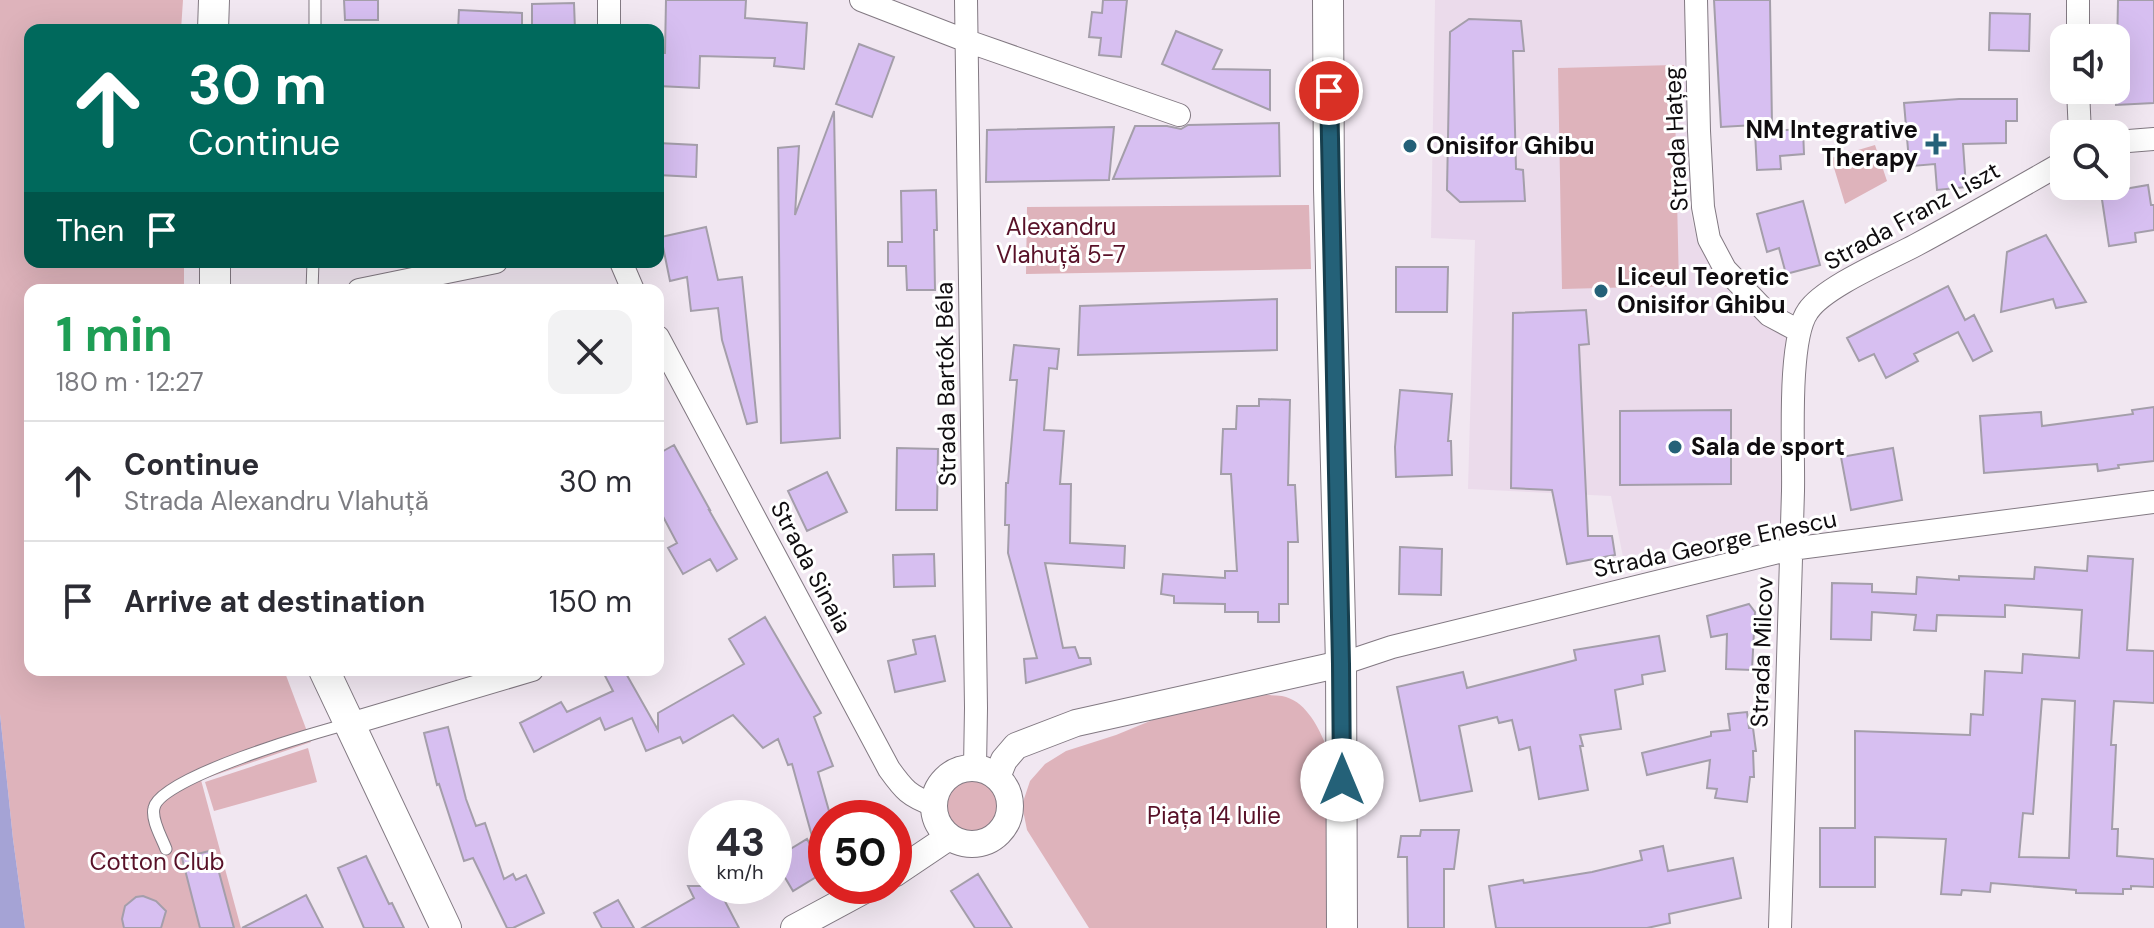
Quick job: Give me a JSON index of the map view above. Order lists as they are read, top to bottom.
{
  "streets": {
    "street": [
      "Strada Hațeg",
      "Strada Franz Liszt",
      "Strada Bartók Béla",
      "Strada George Enescu",
      "Strada Sinaia",
      "Strada Milcov"
    ]
  },
  "crossings": [
    ["Strada Hațeg", "Strada Franz Liszt"],
    ["Strada Hațeg", "Strada Milcov"],
    ["Strada Franz Liszt", "Strada Milcov"],
    ["Strada Bartók Béla", "Strada Sinaia"],
    ["Strada George Enescu", "Strada Milcov"]
  ],
  "parks": ["Alexandru Vlahuță 5-7", "Piața 14 Iulie", "Cotton Club"],
  "places": {
    "health": ["NM Integrative Therapy"],
    "other": ["Onisifor Ghibu", "Liceul Teoretic Onisifor Ghibu", "Sala de sport"]
  },
  "page": {
    "turn": ["30 m", "Continue"],
    "then": "Then",
    "heading": ["1 min", "180 m · 12:27"],
    "list": [
      {
        "name": "Continue",
        "note": "Strada Alexandru Vlahuță",
        "value": "30 m"
      },
      {
        "name": "Arrive at destination",
        "value": "150 m"
      }
    ],
    "speed": "43 km/h",
    "limit": "50"
  }
}
